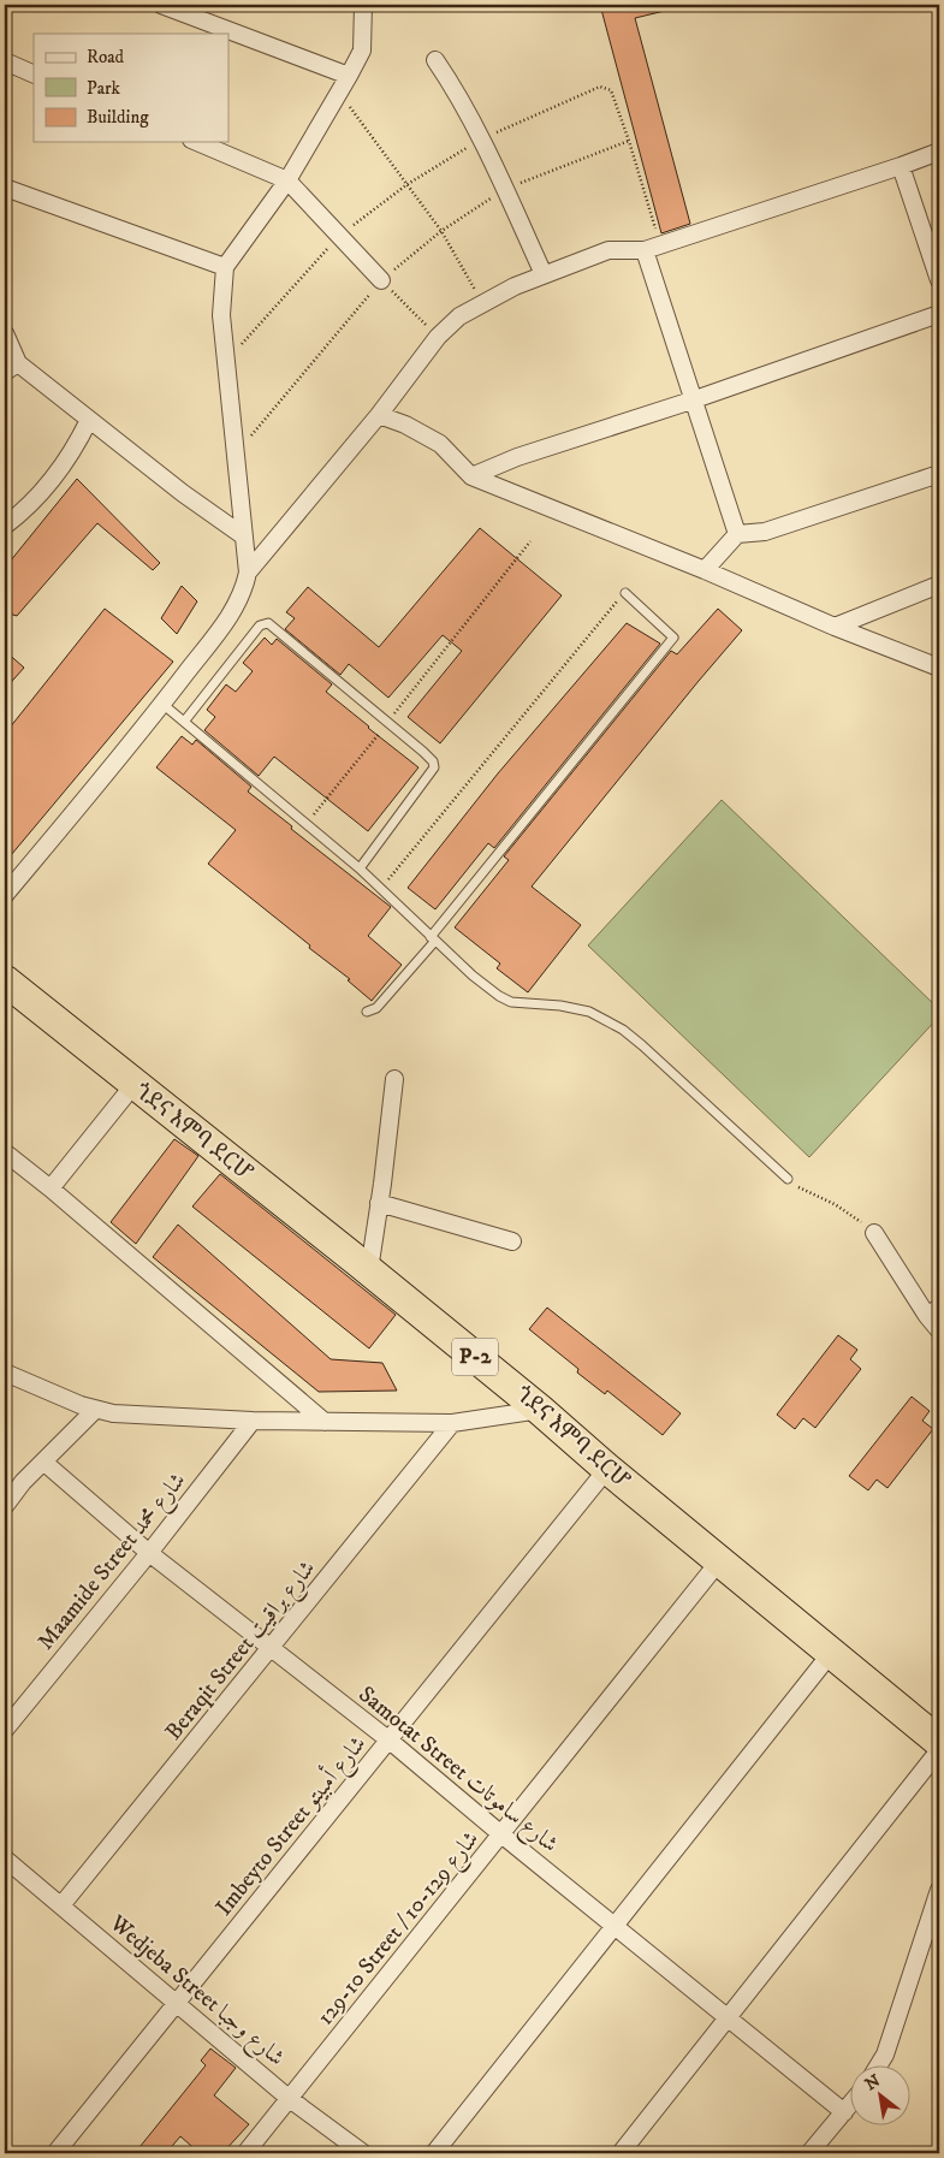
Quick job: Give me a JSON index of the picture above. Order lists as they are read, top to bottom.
{
  "streets": {
    "highway": ["ጎደና እምባ ደርሆ", "P-2"],
    "street": [
      "Maamide Street شارع محمد",
      "Beraqit Street شارع براقيت",
      "Samotat Street شارع ساموتات",
      "Imbeyto Street شارع أمبيتو",
      "129-10 Street / شارع 129-10",
      "Wedjeba Street شارع وجبا"
    ]
  },
  "crossings": [
    ["ጎደና እምባ ደርሆ", "Imbeyto Street شارع أمبيتو"],
    ["ጎደና እምባ ደርሆ", "129-10 Street / شارع 129-10"],
    ["Maamide Street شارع محمد", "Samotat Street شارع ساموتات"],
    ["Beraqit Street شارع براقيت", "Samotat Street شارع ساموتات"],
    ["Beraqit Street شارع براقيت", "Wedjeba Street شارع وجبا"],
    ["Samotat Street شارع ساموتات", "Imbeyto Street شارع أمبيتو"],
    ["Samotat Street شارع ساموتات", "129-10 Street / شارع 129-10"],
    ["Imbeyto Street شارع أمبيتو", "Wedjeba Street شارع وجبا"],
    ["129-10 Street / شارع 129-10", "Wedjeba Street شارع وجبا"]
  ],
  "legend": ["Road", "Park", "Building"],
  "north": "top left"
}
